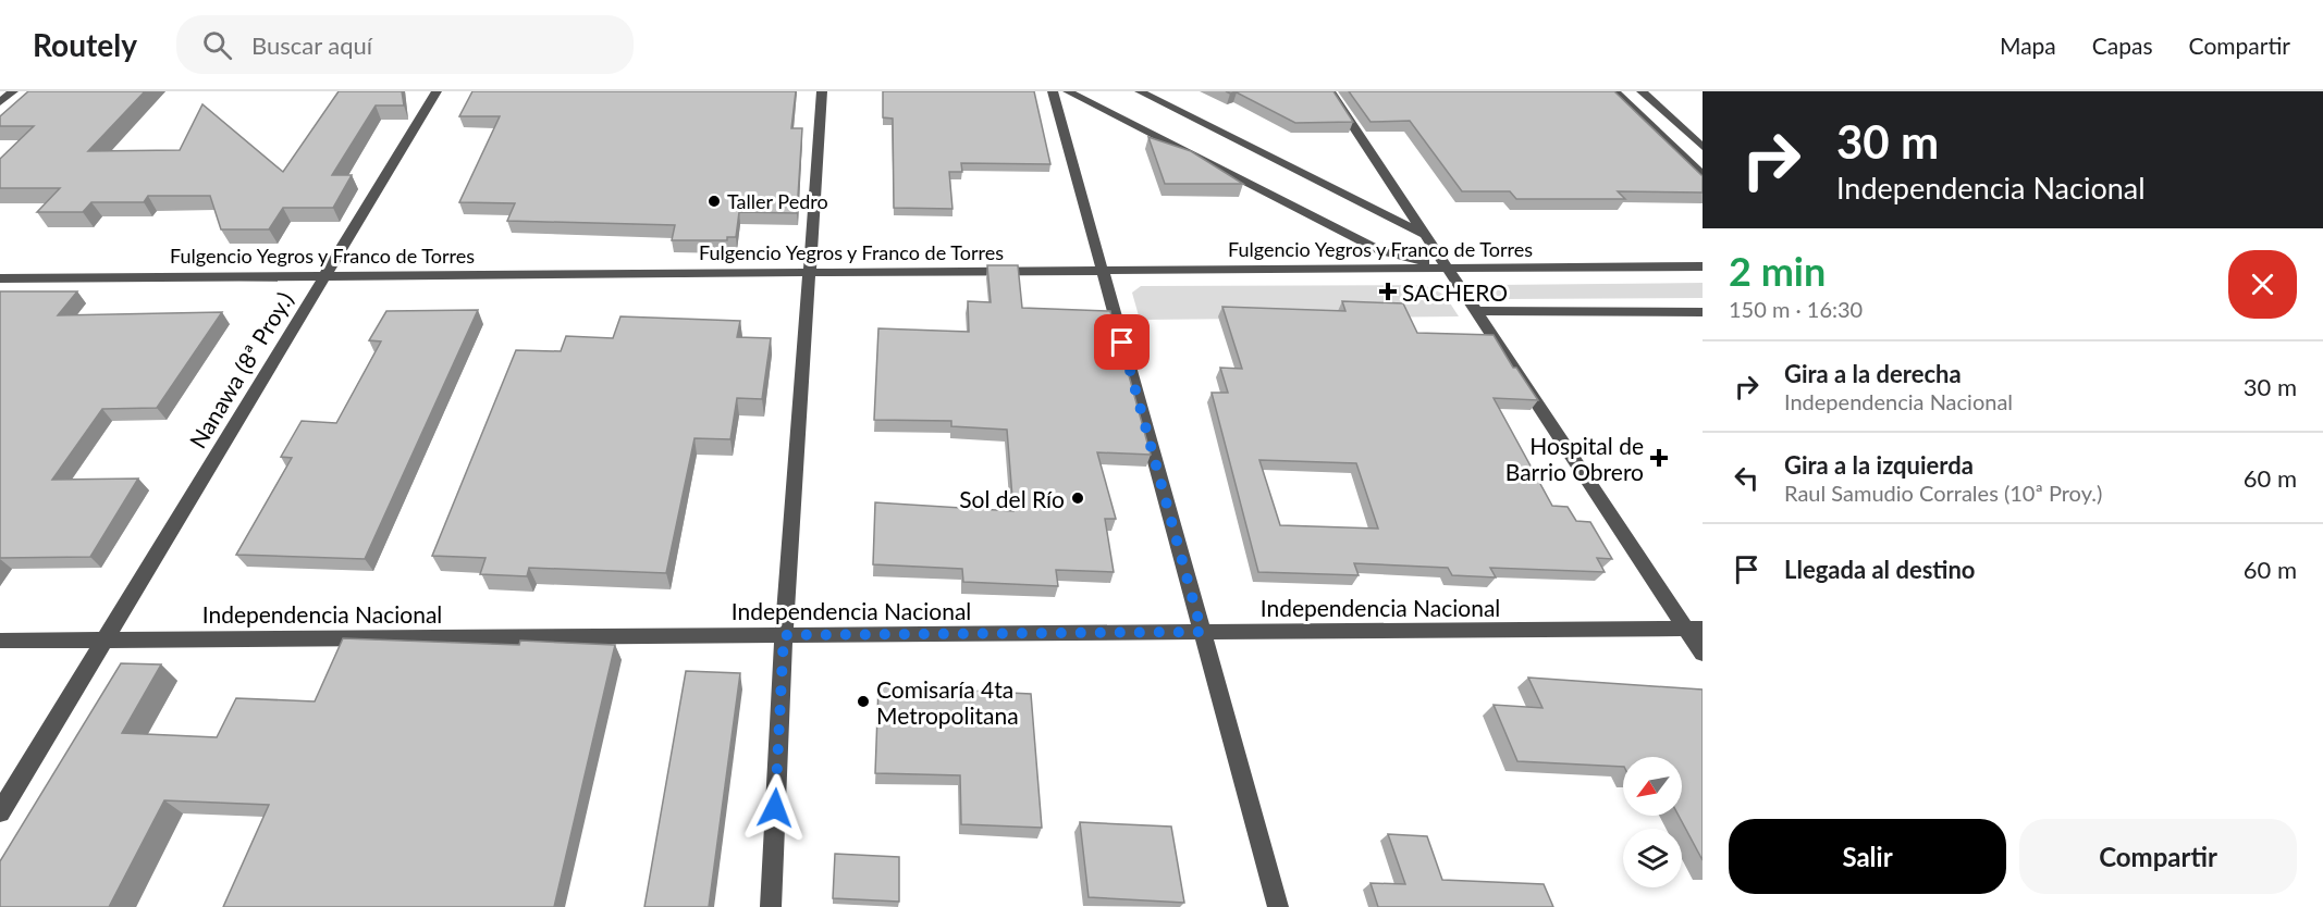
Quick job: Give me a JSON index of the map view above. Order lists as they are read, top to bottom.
{
  "streets": {
    "street": ["Fulgencio Yegros y Franco de Torres", "Nanawa (8ª Proy.)", "Independencia Nacional"]
  },
  "crossings": [
    ["Fulgencio Yegros y Franco de Torres", "Nanawa (8ª Proy.)"],
    ["Nanawa (8ª Proy.)", "Independencia Nacional"]
  ],
  "places": {
    "other": ["Taller Pedro", "Sol del Río", "Comisaría 4ta Metropolitana"],
    "health": ["SACHERO", "Hospital de Barrio Obrero"]
  },
  "north": "bottom left",
  "page": {
    "header": "Routely",
    "search": "Buscar aquí",
    "nav": ["Mapa", "Capas", "Compartir"],
    "turn": ["30 m", "Independencia Nacional"],
    "heading": ["2 min", "150 m · 16:30"],
    "list": [
      {
        "name": "Gira a la derecha",
        "note": "Independencia Nacional",
        "value": "30 m"
      },
      {
        "name": "Gira a la izquierda",
        "note": "Raul Samudio Corrales (10ª Proy.)",
        "value": "60 m"
      },
      {
        "name": "Llegada al destino",
        "value": "60 m"
      }
    ],
    "buttons": ["Salir", "Compartir"]
  }
}
